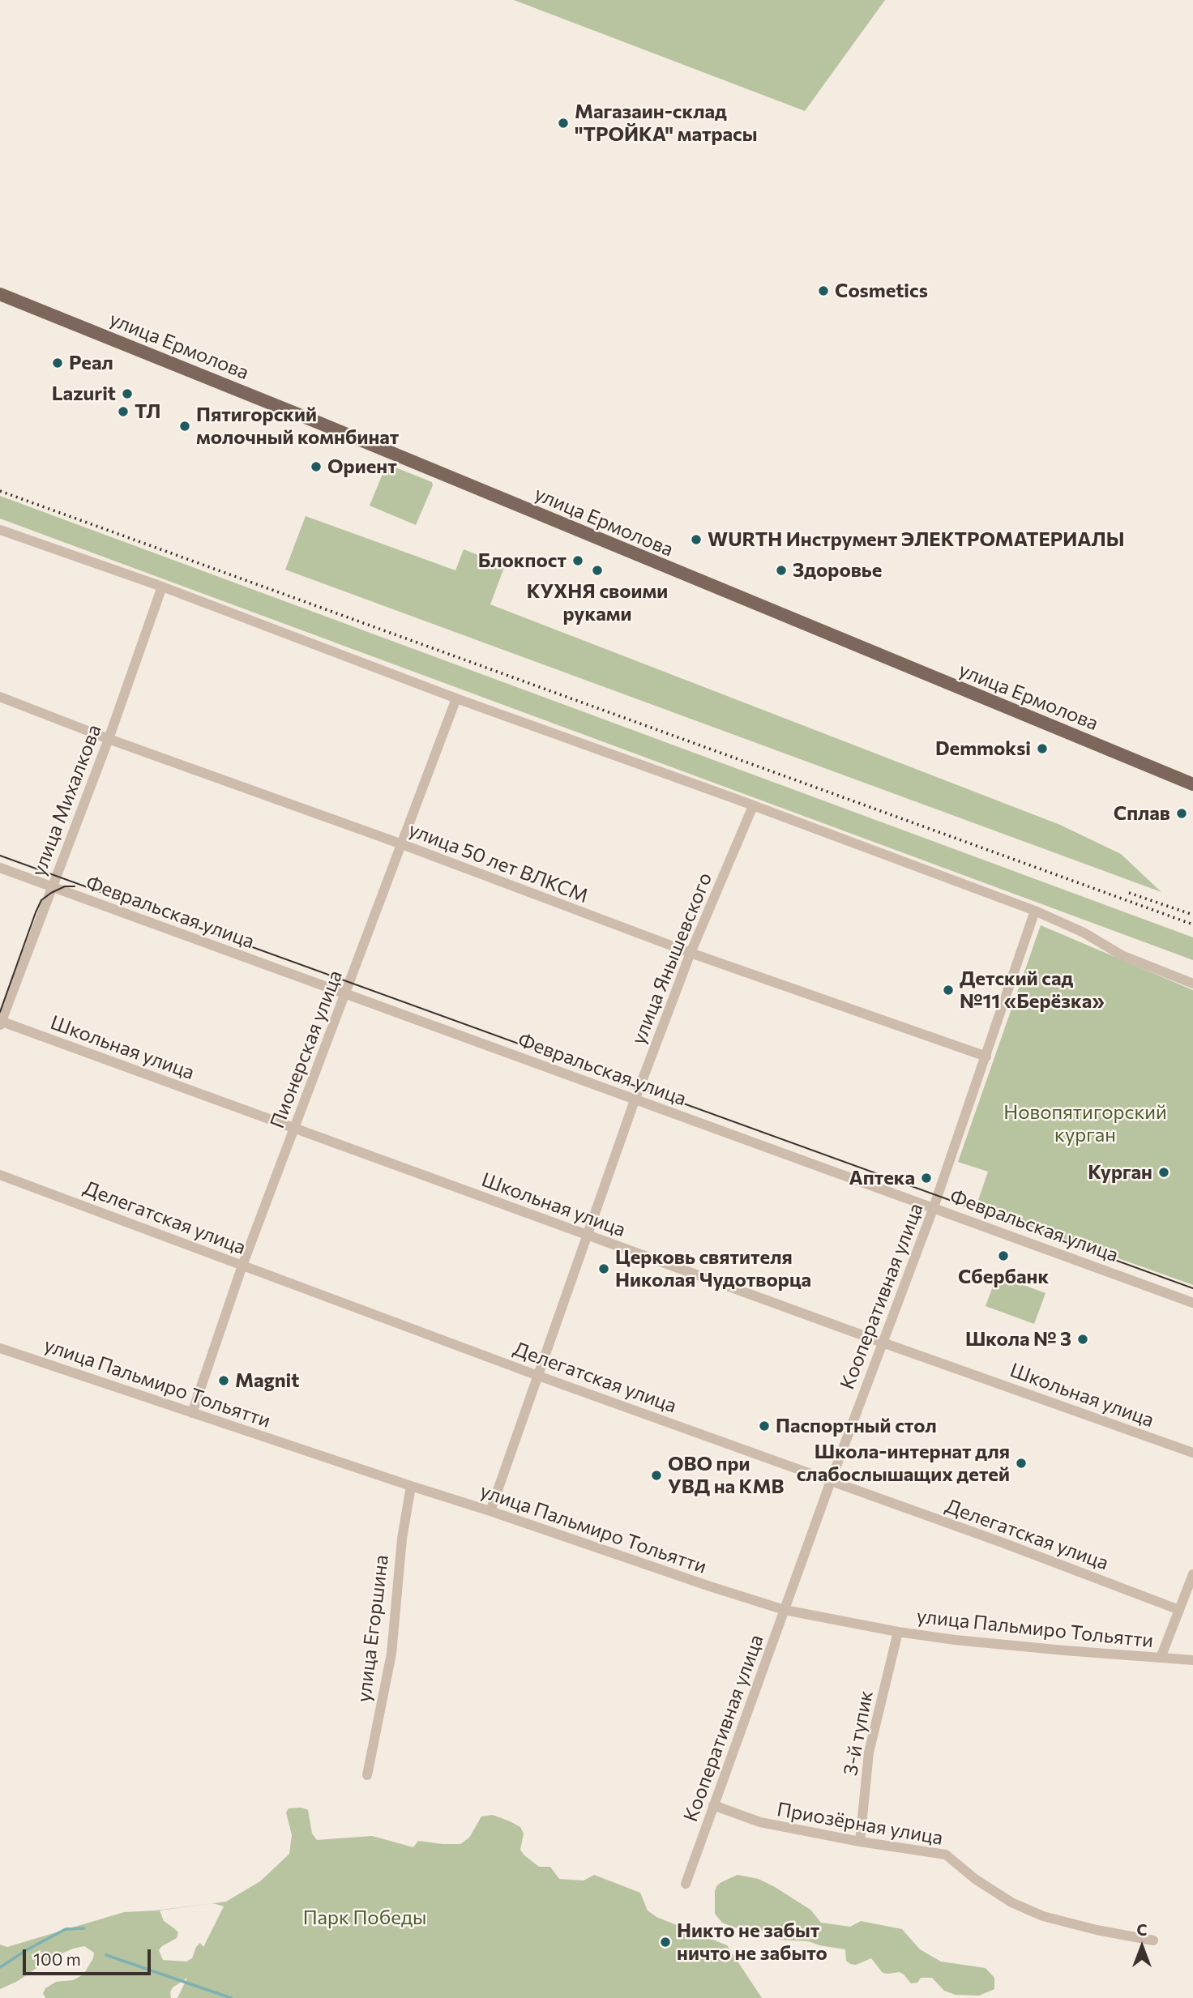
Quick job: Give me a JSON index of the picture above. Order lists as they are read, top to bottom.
{
  "streets": {
    "main road": ["улица Ермолова"],
    "street": [
      "улица Михалкова",
      "улица 50 лет ВЛКСМ",
      "Февральская улица",
      "улица Янышевского",
      "Школьная улица",
      "Пионерская улица",
      "Делегатская улица",
      "Кооперативная улица",
      "улица Пальмиро Тольятти",
      "улица Егоршина",
      "3-й тупик",
      "Приозёрная улица"
    ]
  },
  "crossings": [
    ["улица Михалкова", "улица 50 лет ВЛКСМ"],
    ["улица Михалкова", "Февральская улица"],
    ["улица Михалкова", "Школьная улица"],
    ["улица 50 лет ВЛКСМ", "улица Янышевского"],
    ["улица 50 лет ВЛКСМ", "Пионерская улица"],
    ["улица 50 лет ВЛКСМ", "Кооперативная улица"],
    ["Февральская улица", "улица Янышевского"],
    ["Февральская улица", "Пионерская улица"],
    ["Февральская улица", "Кооперативная улица"],
    ["улица Янышевского", "Школьная улица"],
    ["улица Янышевского", "Делегатская улица"],
    ["улица Янышевского", "улица Пальмиро Тольятти"],
    ["Школьная улица", "Пионерская улица"],
    ["Школьная улица", "Кооперативная улица"],
    ["Пионерская улица", "Делегатская улица"],
    ["Пионерская улица", "улица Пальмиро Тольятти"],
    ["Делегатская улица", "Кооперативная улица"],
    ["Кооперативная улица", "улица Пальмиро Тольятти"],
    ["Кооперативная улица", "Приозёрная улица"],
    ["улица Пальмиро Тольятти", "улица Егоршина"],
    ["улица Пальмиро Тольятти", "3-й тупик"],
    ["3-й тупик", "Приозёрная улица"]
  ],
  "parks": ["Новопятигорский курган", "Парк Победы"],
  "places": [
    "Магазаин-склад \"ТРОЙКА\" матрасы",
    "Cosmetics",
    "Реал",
    "Lazurit",
    "ТЛ",
    "Пятигорский молочный комнбинат",
    "Ориент",
    "WURTH Инструмент ЭЛЕКТРОМАТЕРИАЛЫ",
    "Блокпост",
    "КУХНЯ своими руками",
    "Здоровье",
    "Demmoksi",
    "Сплав",
    "Детский сад №11 «Берёзка»",
    "Курган",
    "Аптека",
    "Сбербанк",
    "Церковь святителя Николая Чудотворца",
    "Школа № 3",
    "Magnit",
    "Паспортный стол",
    "Школа-интернат для слабослышащих детей",
    "ОВО при УВД на КМВ",
    "Никто не забыт ничто не забыто"
  ],
  "scale_bar": "100 m",
  "north": "top"
}
